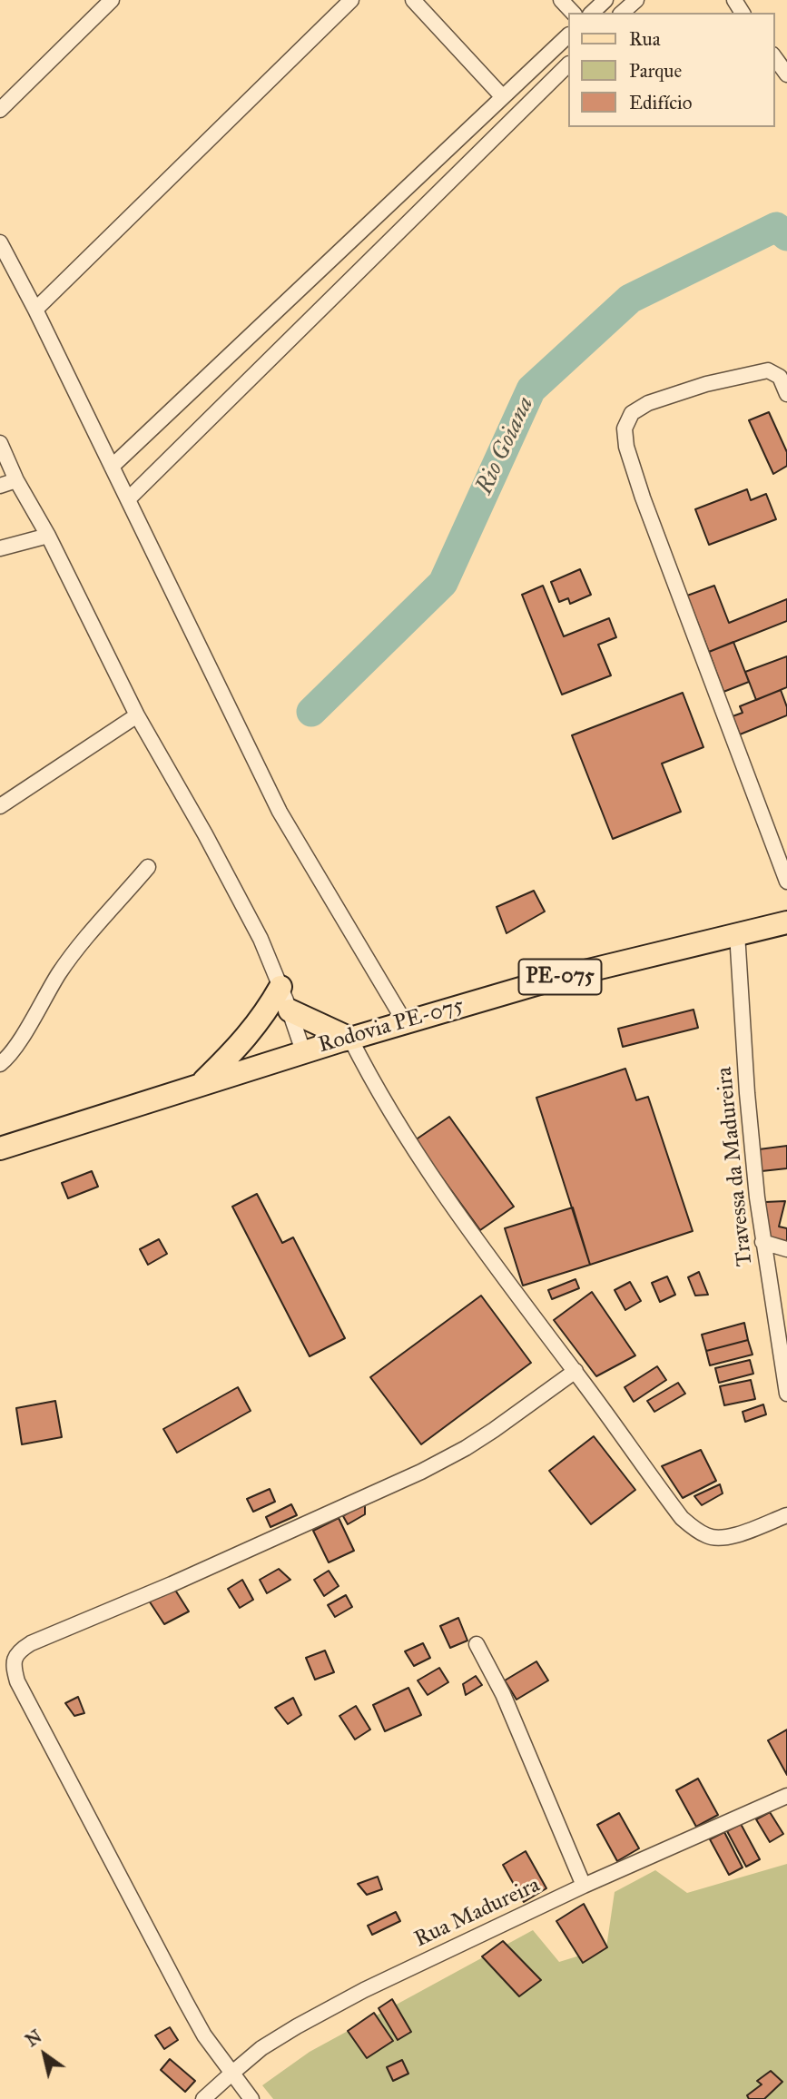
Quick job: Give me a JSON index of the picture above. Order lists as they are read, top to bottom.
{
  "streets": {
    "main road": ["PE-075", "Rodovia PE-075"],
    "street": ["Travessa da Madureira", "Rua Madureira"]
  },
  "crossings": [
    ["Rodovia PE-075", "Travessa da Madureira"]
  ],
  "water": ["Rio Goiana"],
  "legend": ["Rua", "Parque", "Edifício"],
  "north": "top left"
}
